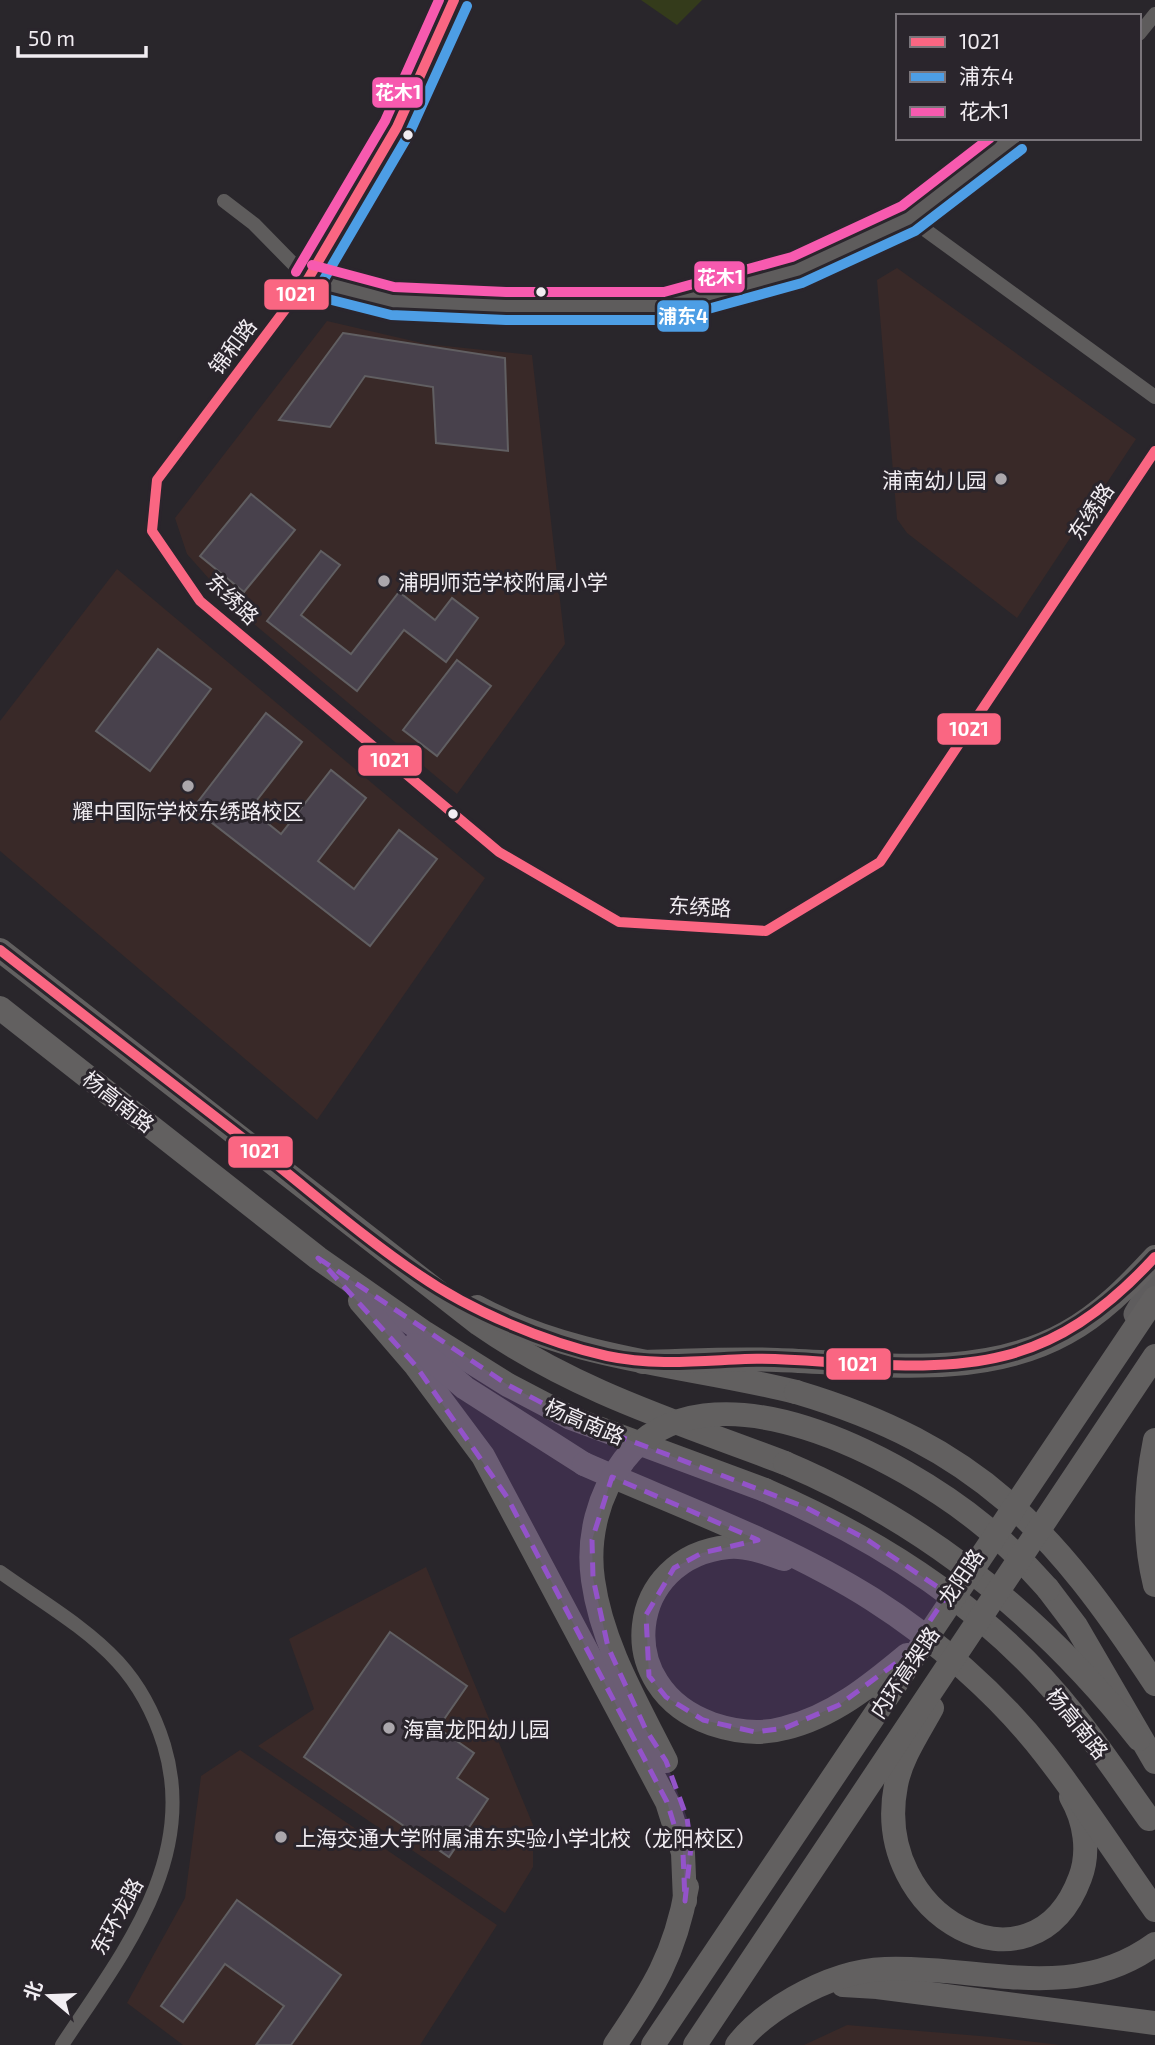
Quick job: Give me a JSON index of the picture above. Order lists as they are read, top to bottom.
{
  "streets": {
    "highway": ["杨高南路", "内环高架路"],
    "main road": ["龙阳路"],
    "street": ["锦和路", "东绣路", "东环龙路"]
  },
  "crossings": [
    ["锦和路", "东绣路"]
  ],
  "places": [
    "浦南幼儿园",
    "浦明师范学校附属小学",
    "耀中国际学校东绣路校区",
    "海富龙阳幼儿园",
    "上海交通大学附属浦东实验小学北校（龙阳校区）"
  ],
  "lines": ["transit line 1021", "transit line 花木1", "transit line 浦东4"],
  "legend": ["1021", "浦东4", "花木1"],
  "scale_bar": "50 m",
  "north": "left"
}
